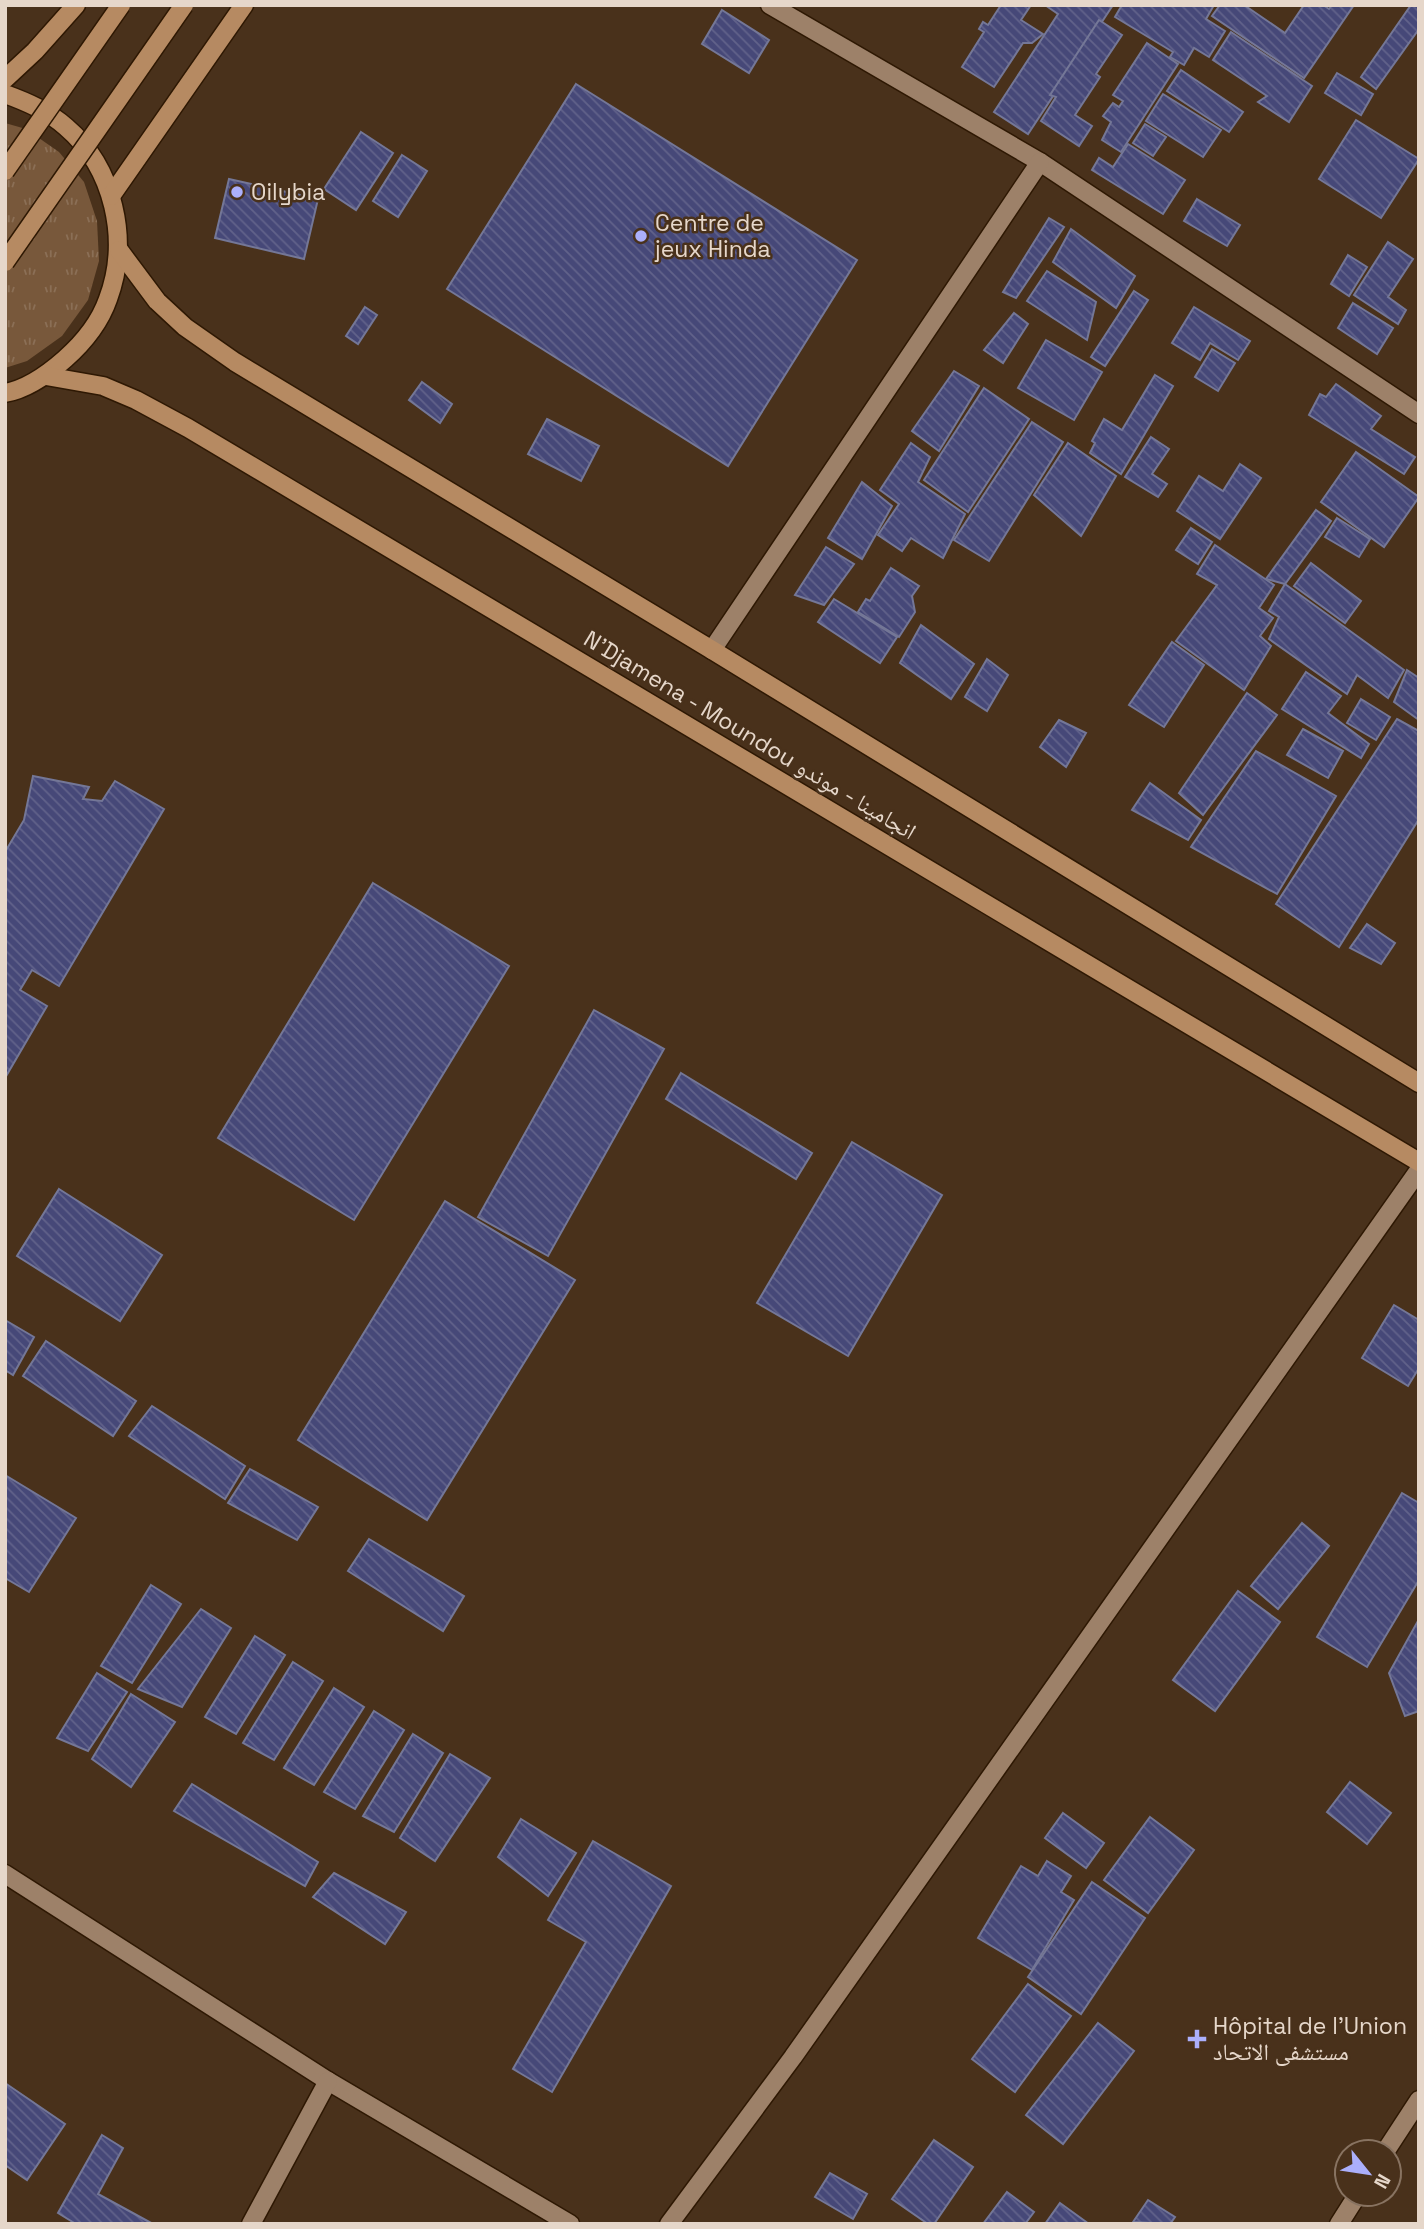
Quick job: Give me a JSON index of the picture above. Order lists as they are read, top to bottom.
{
  "streets": {
    "main road": ["N'Djamena - Moundou انجامينا - موندو"]
  },
  "places": {
    "other": ["Oilybia", "Centre de jeux Hinda"],
    "health": ["Hôpital de l'Union مستشفى الاتحاد"]
  },
  "north": "bottom right"
}
